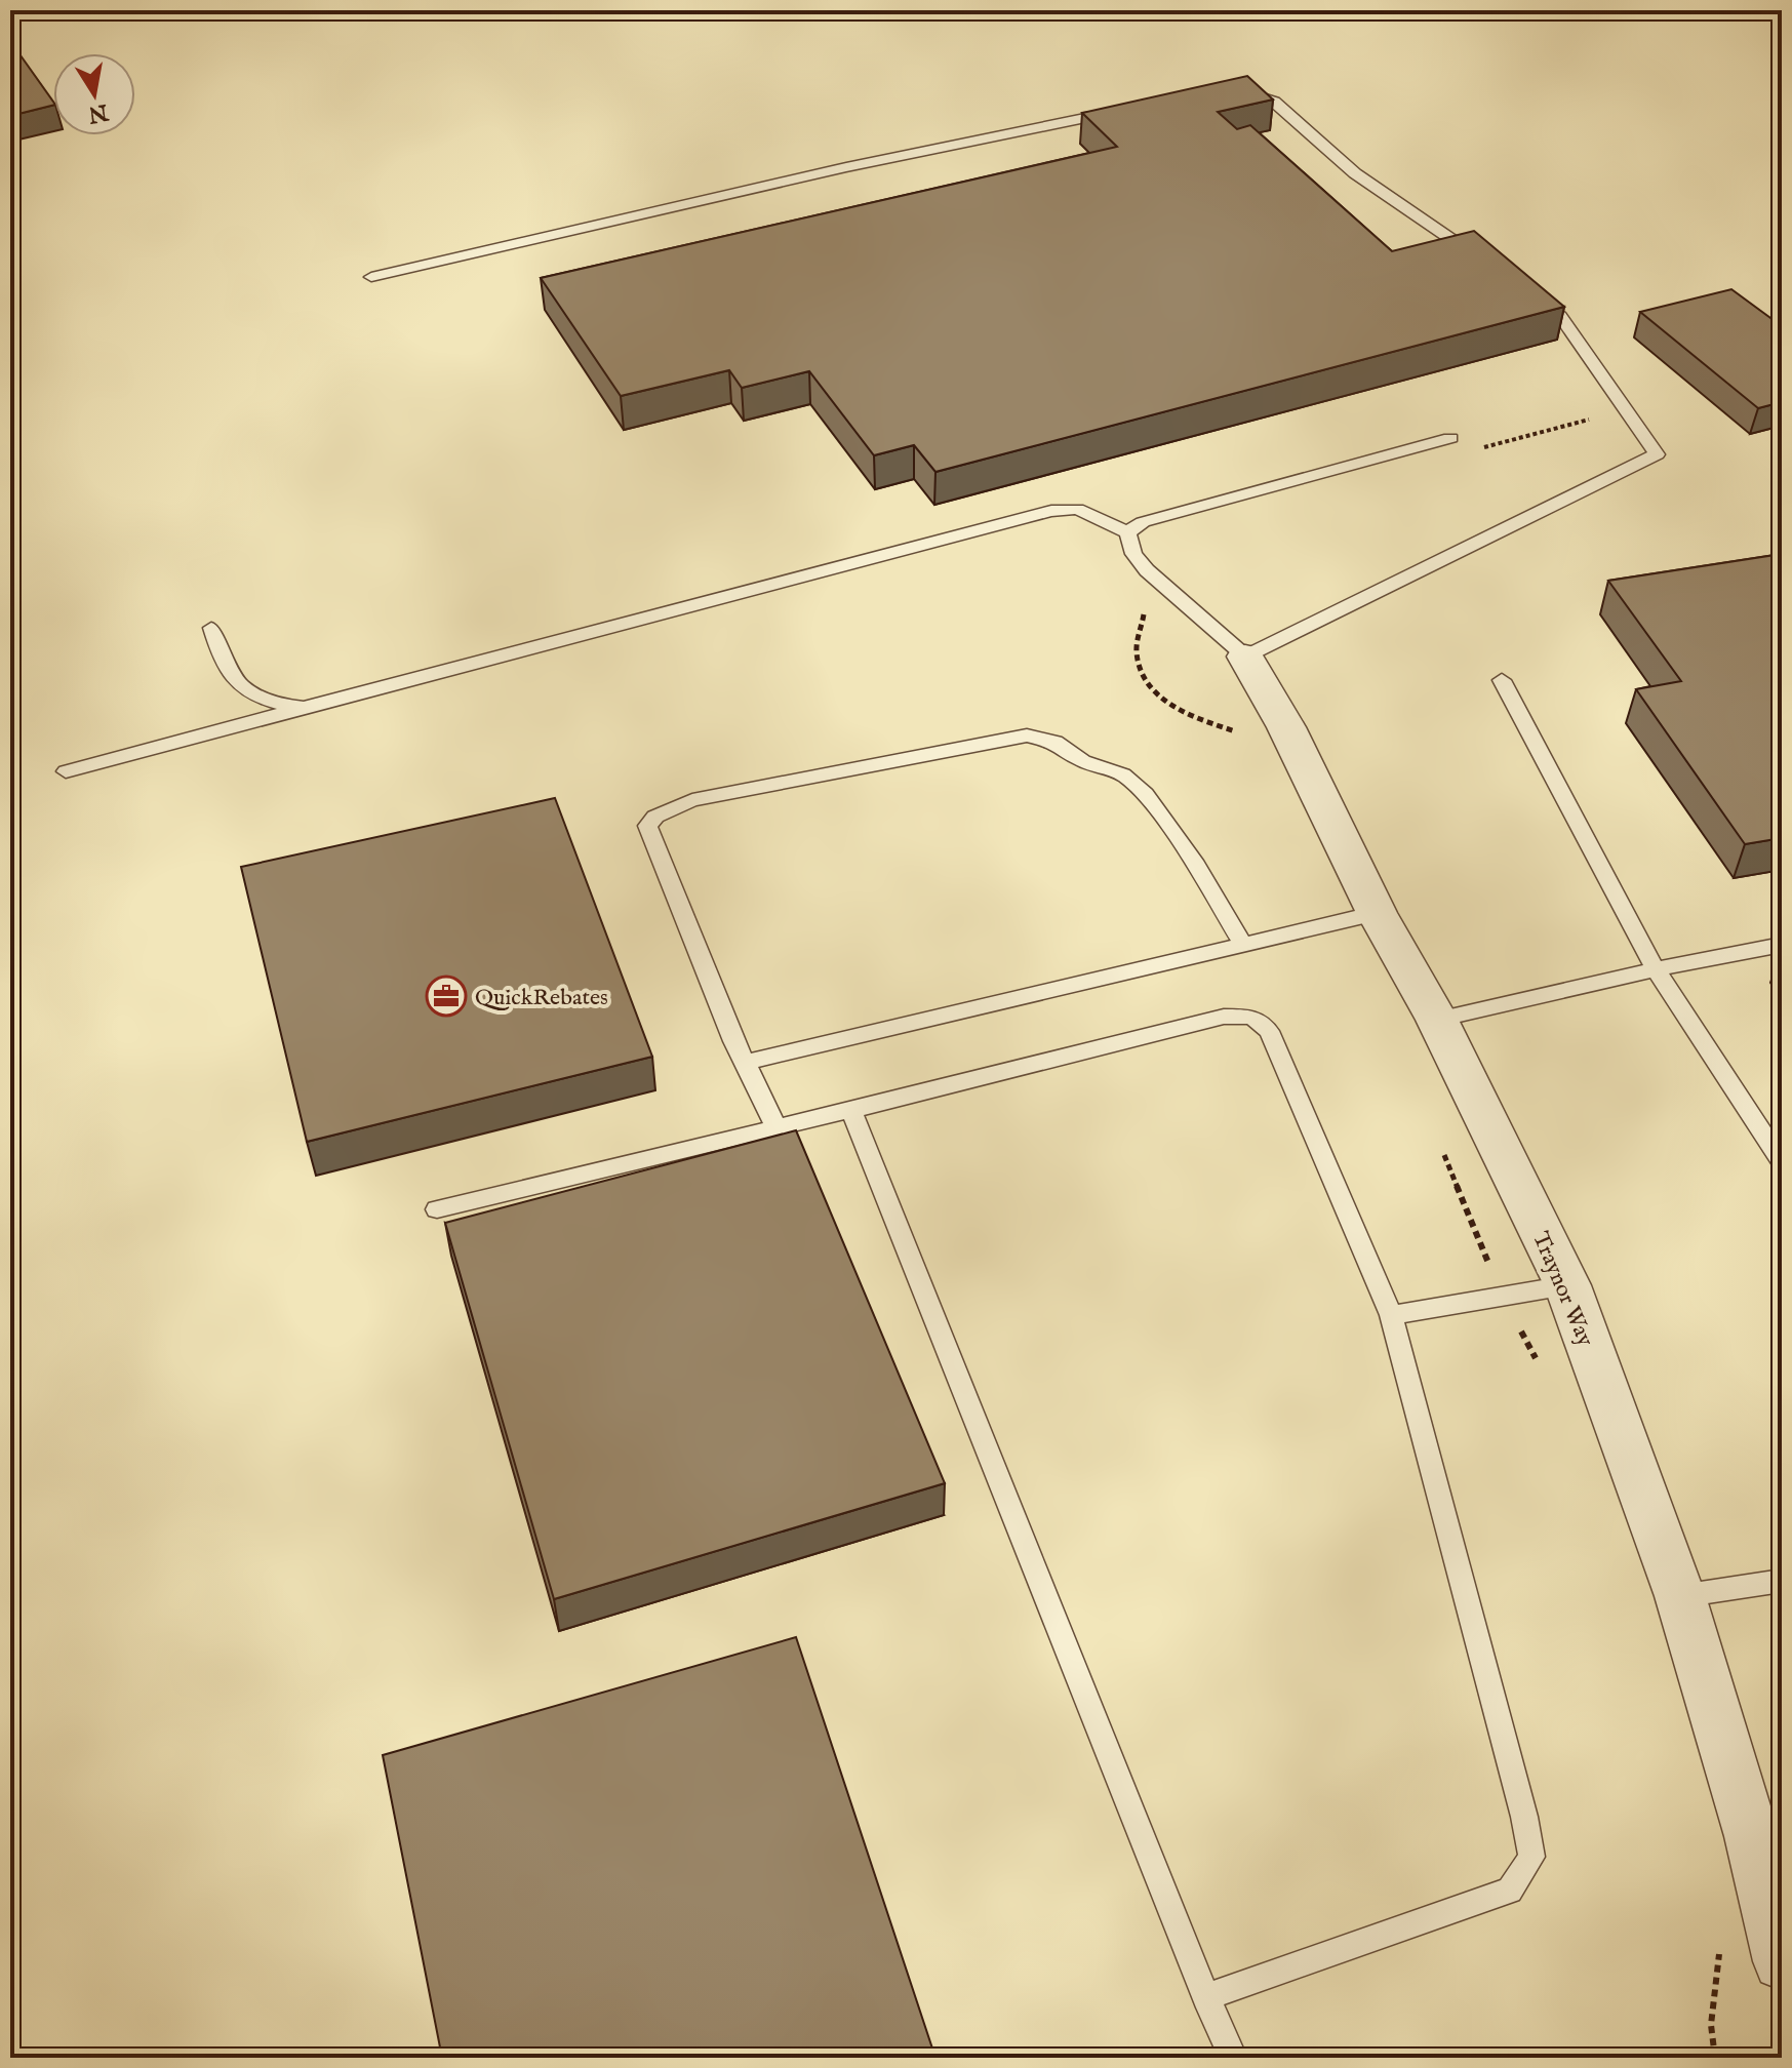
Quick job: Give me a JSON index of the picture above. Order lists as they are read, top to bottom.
{
  "streets": {
    "street": ["Traynor Way"]
  },
  "places": {
    "office": ["QuickRebates"]
  },
  "north": "bottom"
}
